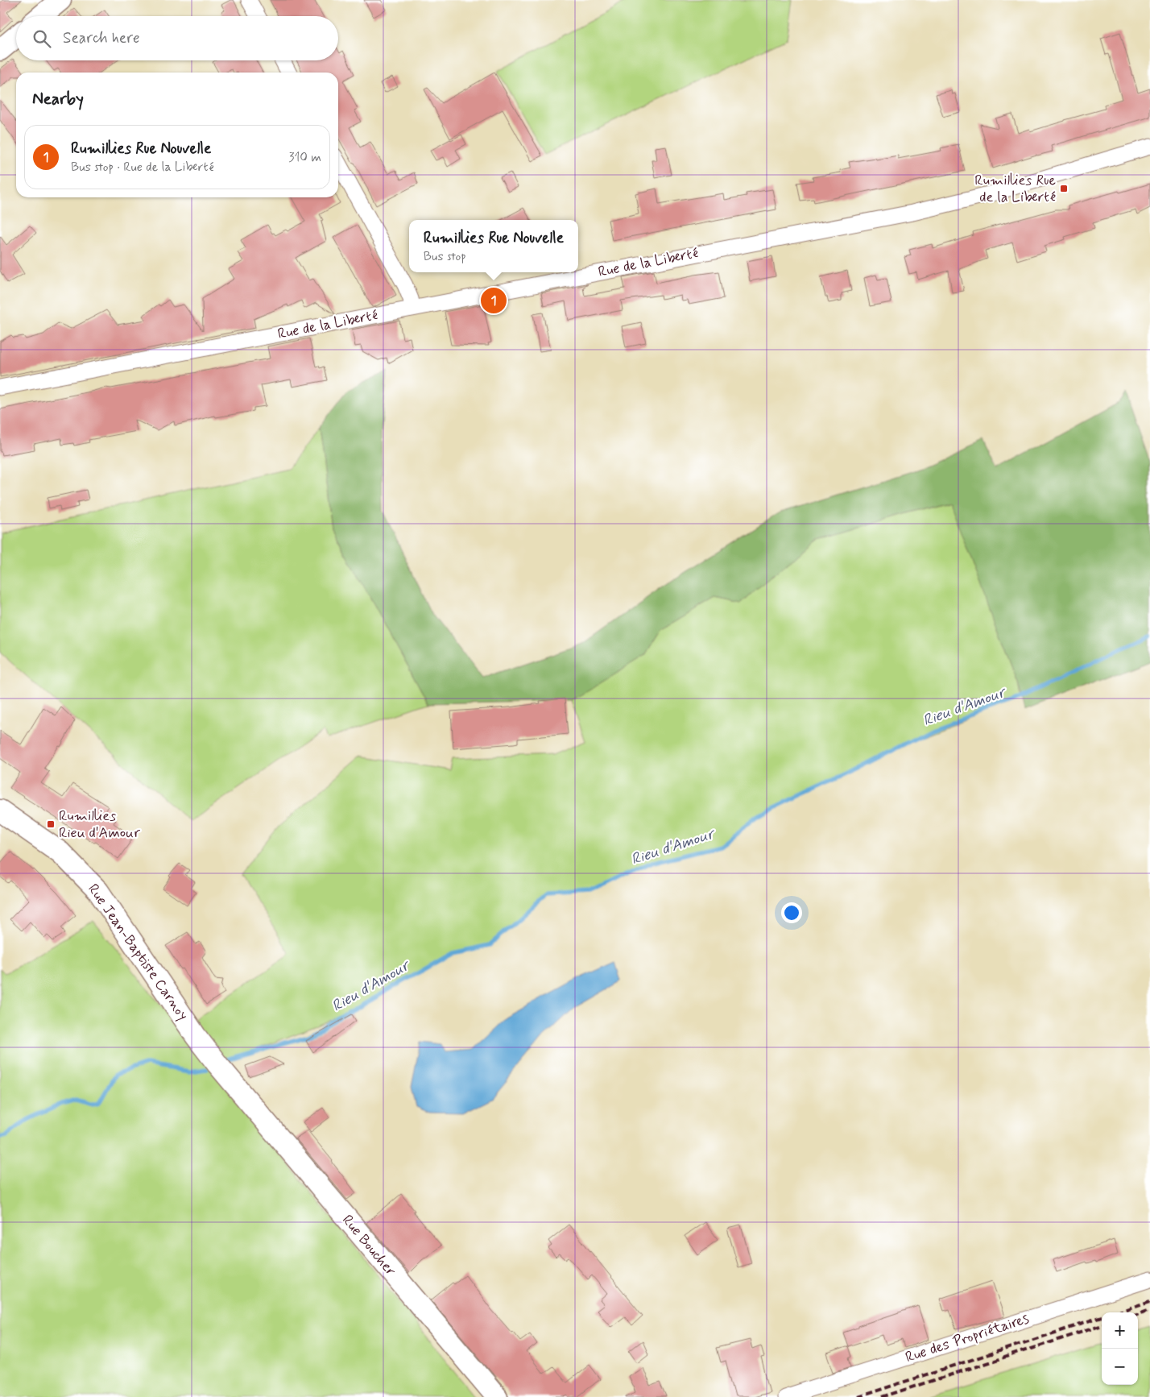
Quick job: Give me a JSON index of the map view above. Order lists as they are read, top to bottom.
{
  "streets": {
    "street": [
      "Rue de la Liberté",
      "Rue Jean-Baptiste Carnoy",
      "Rue Boucher",
      "Rue des Propriétaires"
    ]
  },
  "crossings": [
    ["Rue Jean-Baptiste Carnoy", "Rue Boucher"]
  ],
  "water": ["Rieu d'Amour"],
  "places": {
    "transit": ["Rumillies Rue de la Liberté", "Rumillies Rieu d'Amour"]
  },
  "page": {
    "search": "Search here",
    "heading": "Nearby",
    "list": [
      {
        "mark": "1",
        "name": "Rumillies Rue Nouvelle",
        "note": "Bus stop · Rue de la Liberté",
        "value": "310 m"
      }
    ],
    "popup": ["Rumillies Rue Nouvelle", "Bus stop"],
    "pins": "1",
    "map_buttons": ["+", "−"]
  }
}
